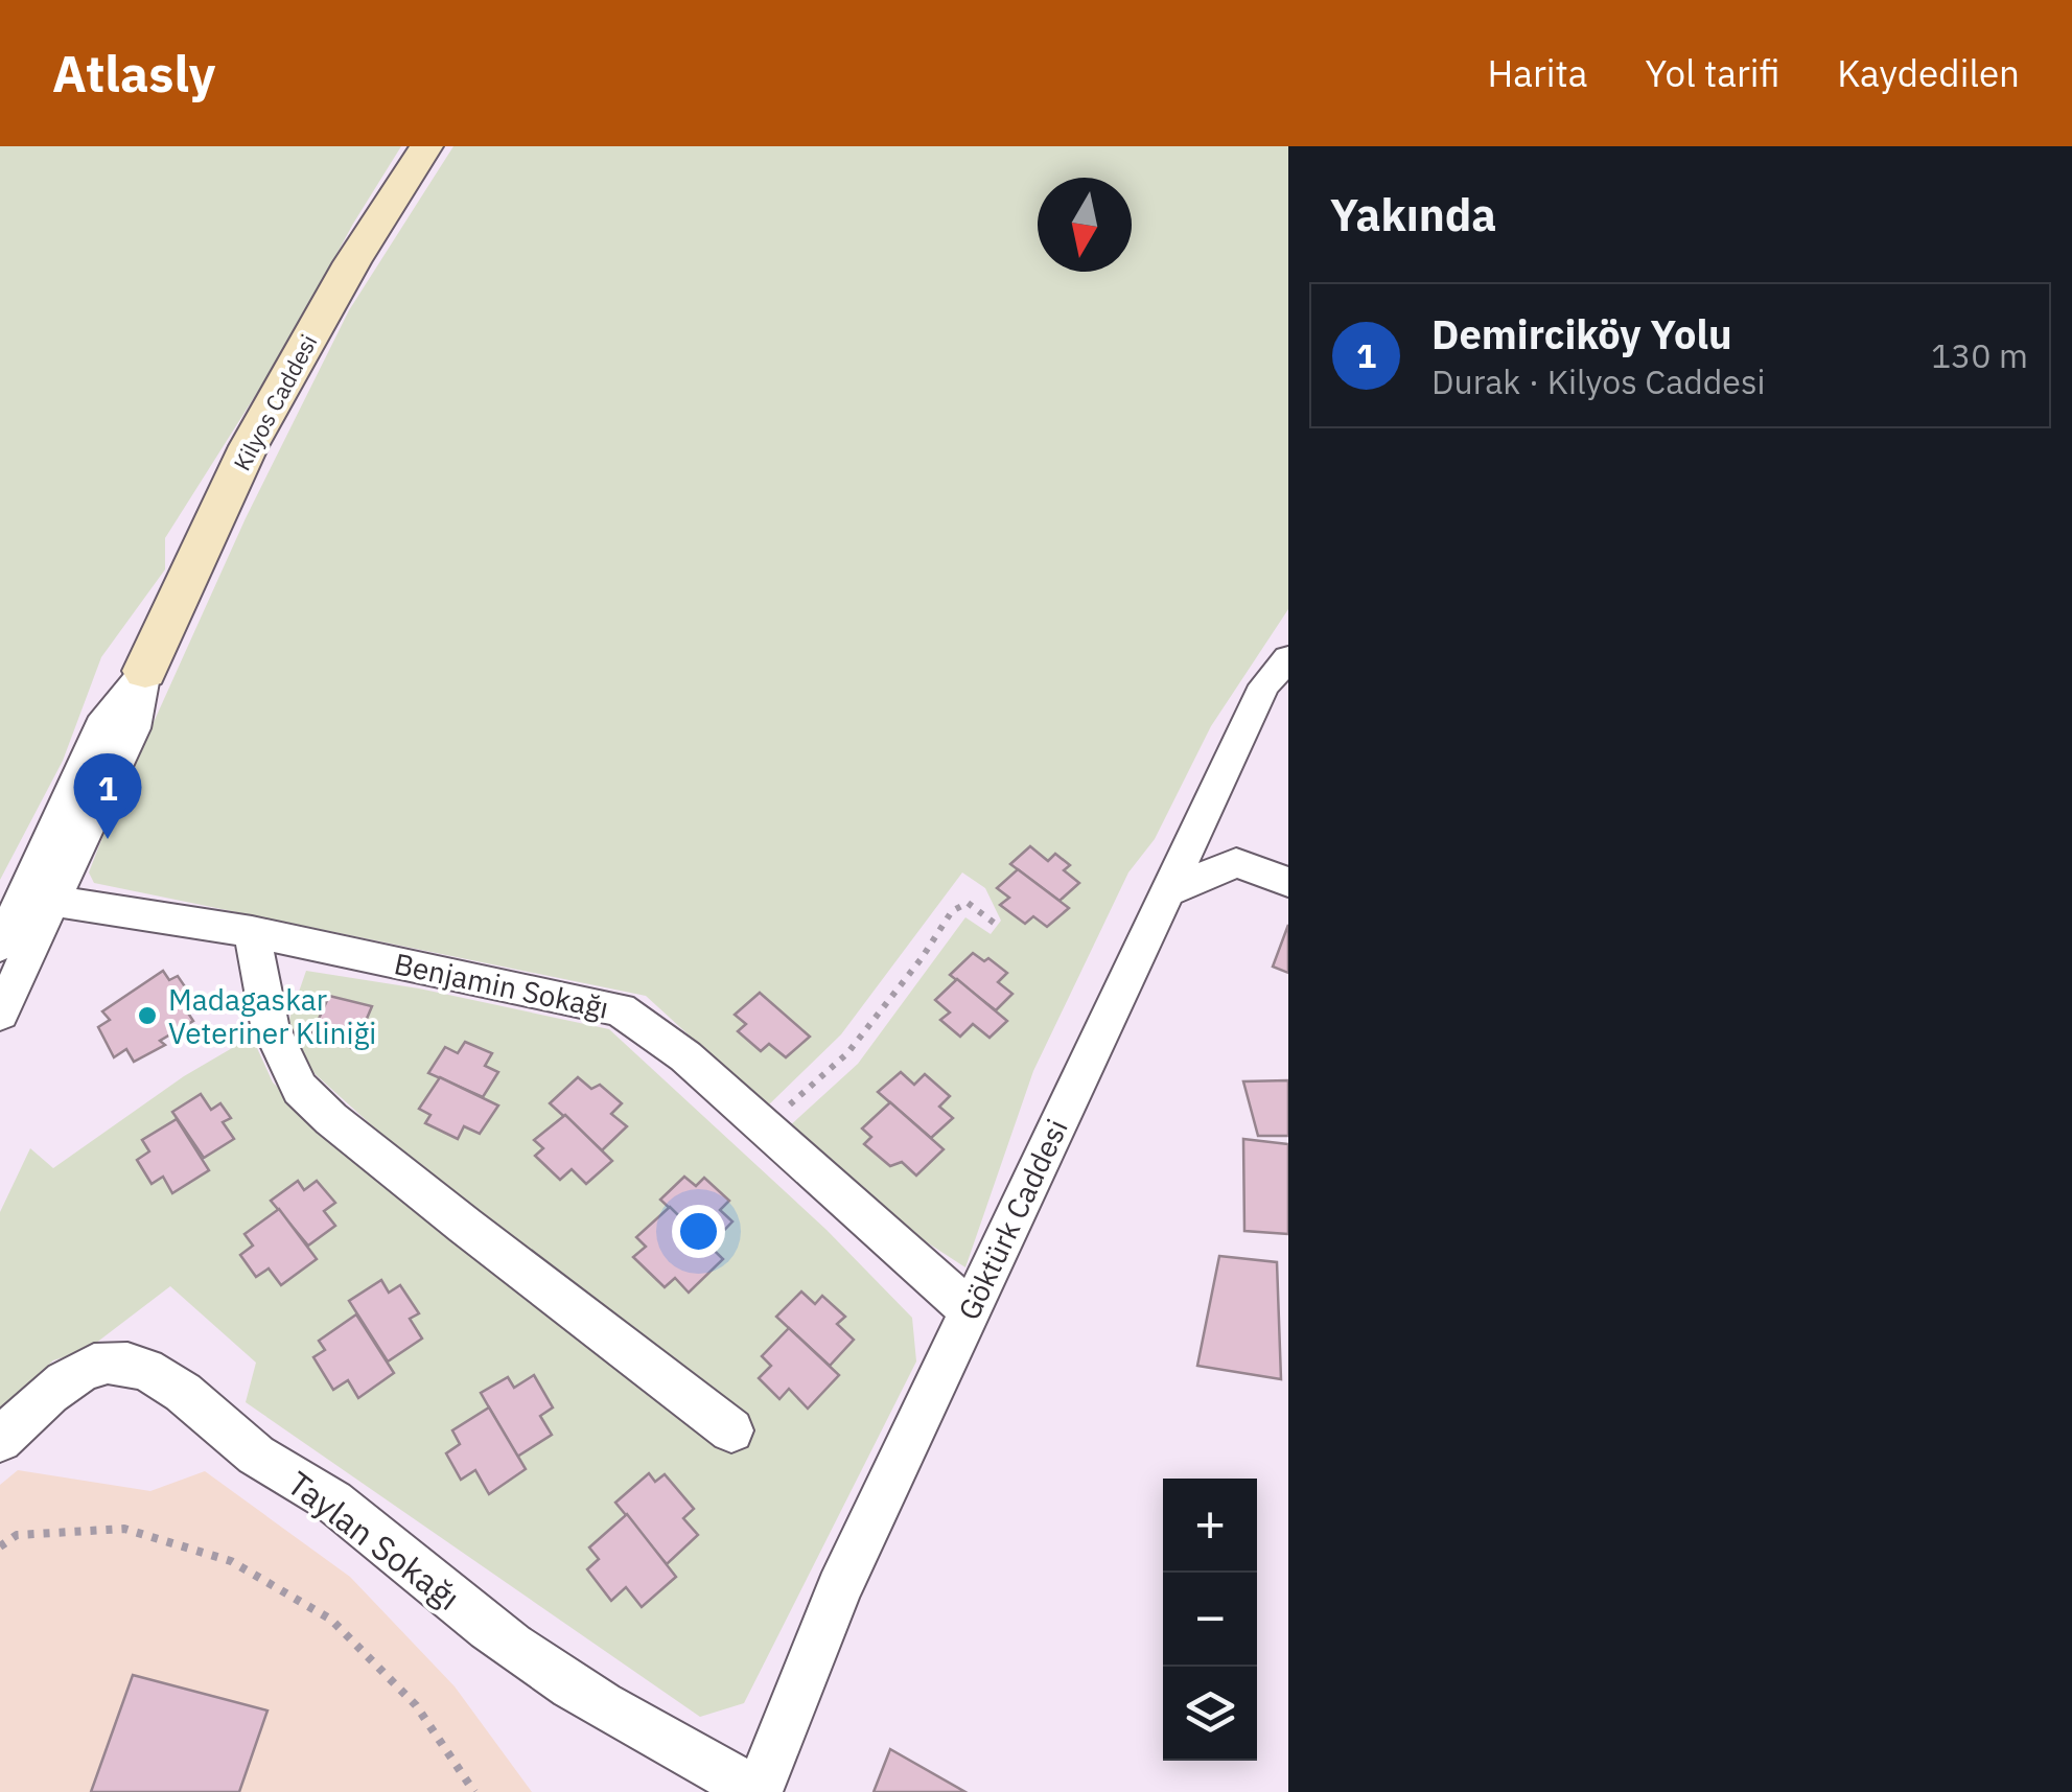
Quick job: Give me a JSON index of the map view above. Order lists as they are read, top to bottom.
{
  "streets": {
    "street": [
      "Kilyos Caddesi",
      "Benjamin Sokağı",
      "Göktürk Caddesi",
      "Taylan Sokağı"
    ]
  },
  "crossings": [
    ["Kilyos Caddesi", "Benjamin Sokağı"],
    ["Benjamin Sokağı", "Göktürk Caddesi"],
    ["Göktürk Caddesi", "Taylan Sokağı"]
  ],
  "places": ["Madagaskar Veteriner Kliniği"],
  "north": "bottom",
  "page": {
    "header": "Atlasly",
    "nav": ["Harita", "Yol tarifi", "Kaydedilen"],
    "heading": "Yakında",
    "list": [
      {
        "mark": "1",
        "name": "Demirciköy Yolu",
        "note": "Durak · Kilyos Caddesi",
        "value": "130 m"
      }
    ],
    "pins": "1",
    "map_buttons": ["+", "−"]
  }
}
